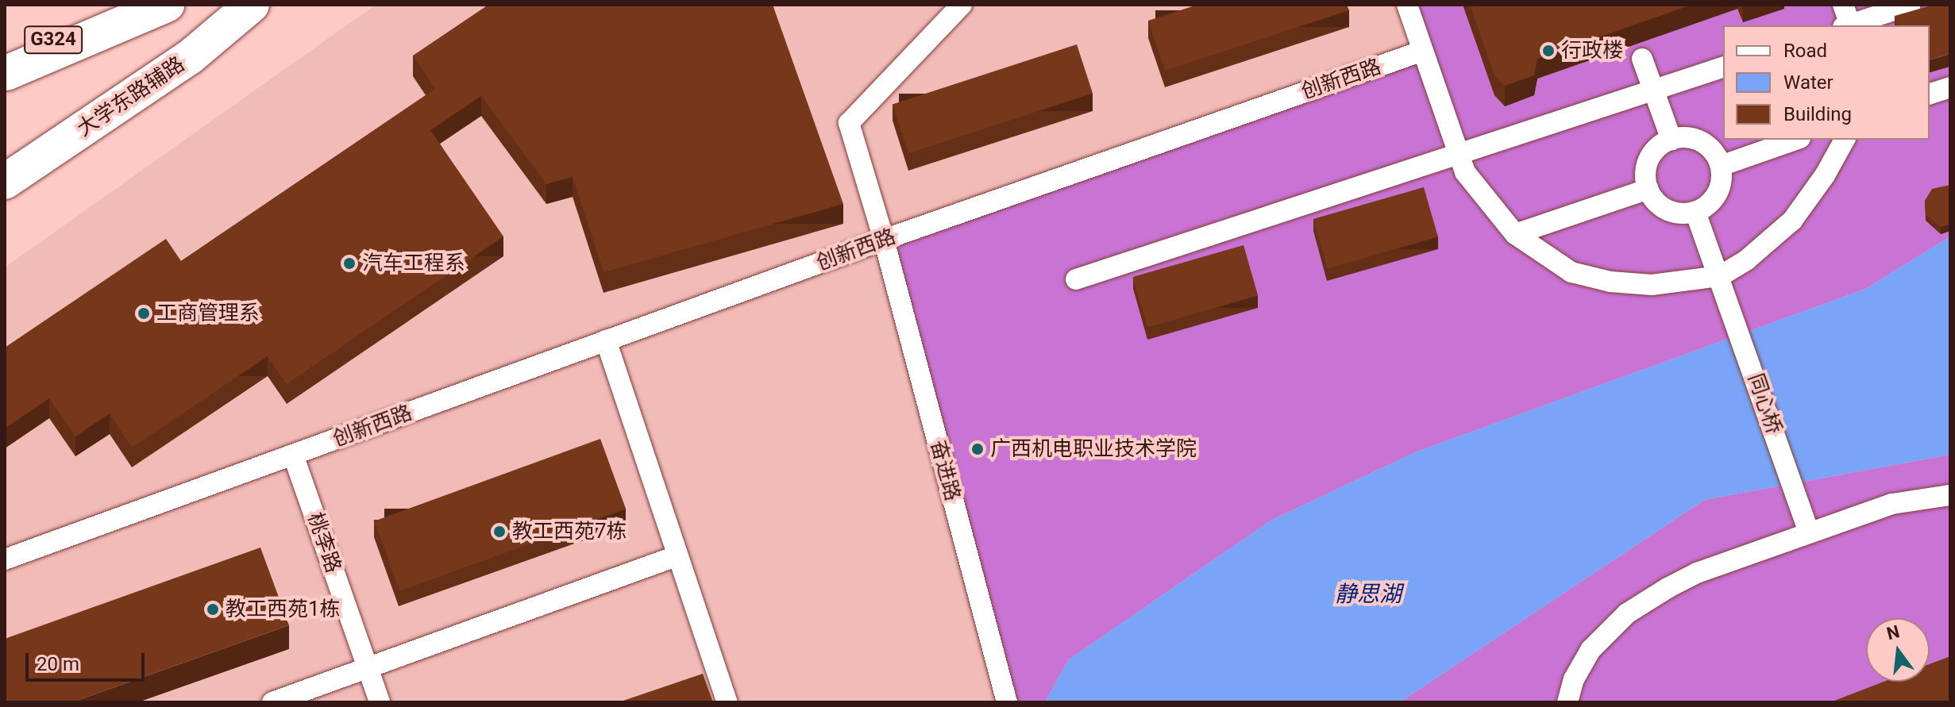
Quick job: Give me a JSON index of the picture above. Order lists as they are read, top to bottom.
{
  "streets": {
    "street": ["G324", "大学东路辅路"],
    "lane": [
      "创新西路",
      "同心桥",
      "奋进路",
      "桃李路"
    ]
  },
  "crossings": [
    ["创新西路", "奋进路"],
    ["创新西路", "桃李路"]
  ],
  "water": ["静思湖"],
  "places": [
    "行政楼",
    "汽车工程系",
    "工商管理系",
    "广西机电职业技术学院",
    "教工西苑7栋",
    "教工西苑1栋"
  ],
  "legend": ["Road", "Water", "Building"],
  "scale_bar": "20 m",
  "north": "top"
}
